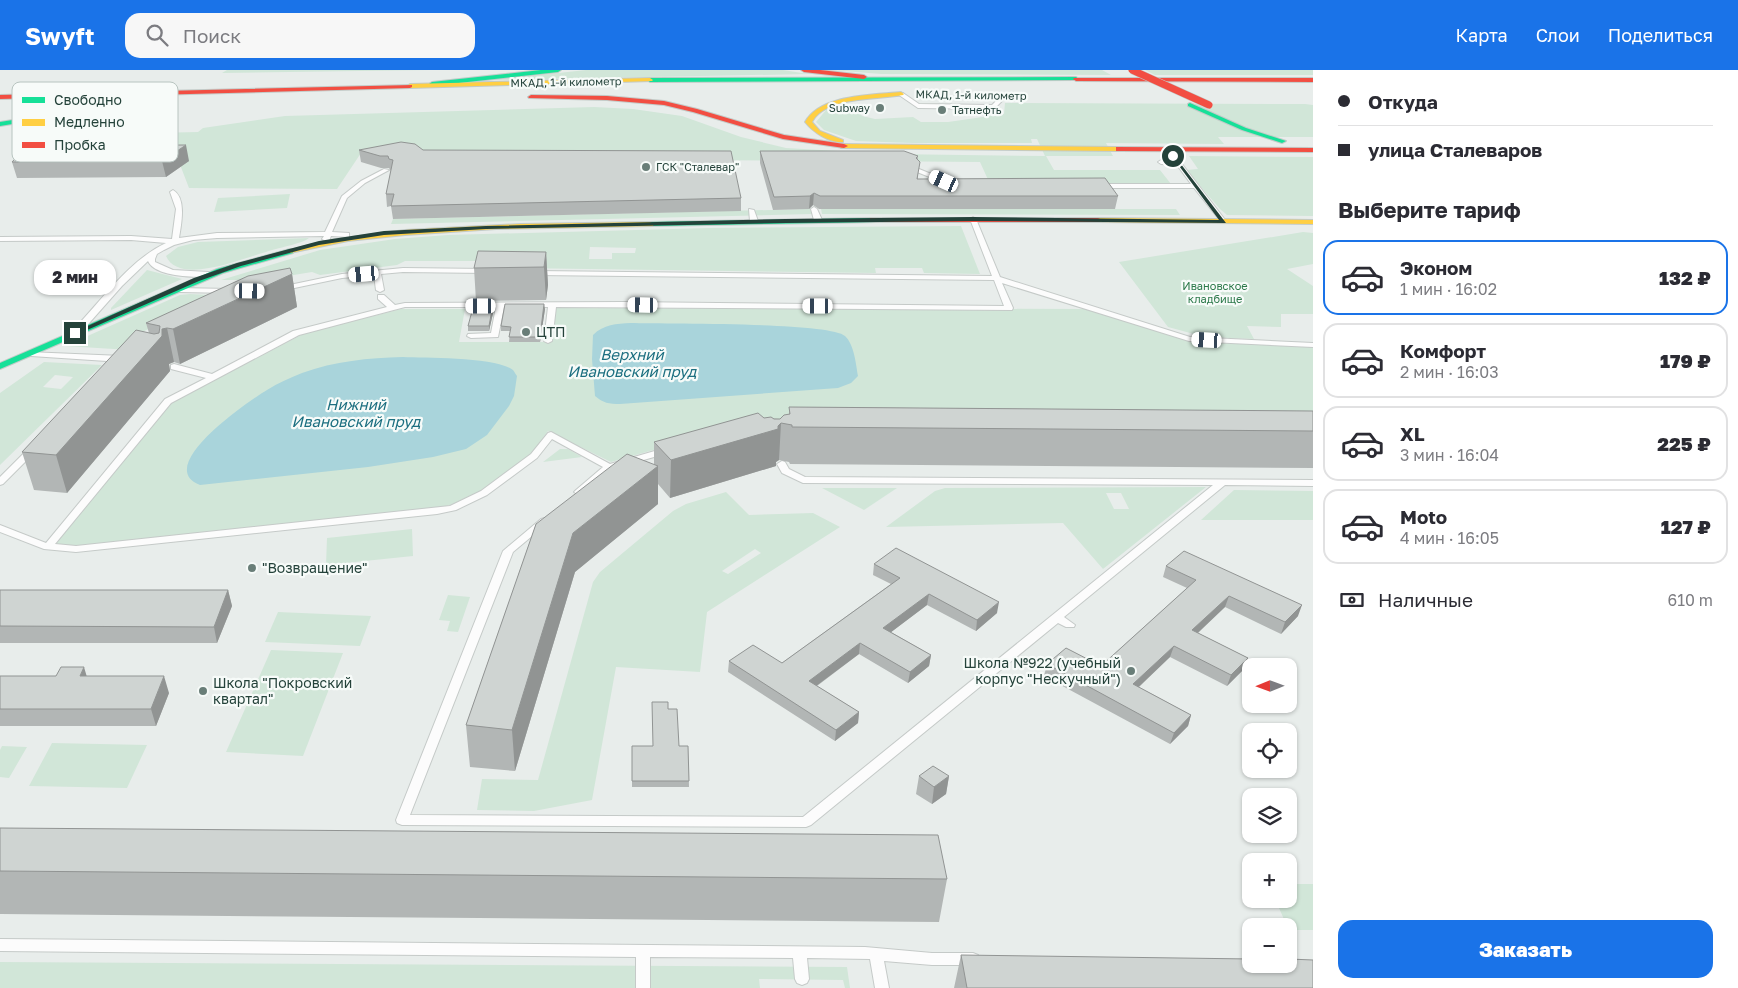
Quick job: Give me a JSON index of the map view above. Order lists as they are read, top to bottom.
{
  "streets": {
    "main road": ["МКАД, 1-й километр"]
  },
  "water": ["Верхний Ивановский пруд", "Нижний Ивановский пруд"],
  "parks": ["Ивановское кладбище"],
  "places": [
    "Subway",
    "Татнефть",
    "ГСК \"Сталевар\"",
    "ЦТП",
    "\"Возвращение\"",
    "Школа №922 (учебный корпус \"Нескучный\")",
    "Школа \"Покровский квартал\""
  ],
  "legend": ["Свободно", "Медленно", "Пробка"],
  "north": "left",
  "page": {
    "header": "Swyft",
    "search": "Поиск",
    "nav": ["Карта", "Слои", "Поделиться"],
    "banner": ["Откуда", "улица Сталеваров"],
    "heading": "Выберите тариф",
    "list": [
      {
        "name": "Эконом",
        "note": "1 мин · 16:02",
        "value": "132 ₽"
      },
      {
        "name": "Комфорт",
        "note": "2 мин · 16:03",
        "value": "179 ₽"
      },
      {
        "name": "XL",
        "note": "3 мин · 16:04",
        "value": "225 ₽"
      },
      {
        "name": "Moto",
        "note": "4 мин · 16:05",
        "value": "127 ₽"
      }
    ],
    "bubble": "2 мин",
    "pay": ["Наличные", "610 m"],
    "map_buttons": ["+", "−"],
    "buttons": "Заказать"
  }
}
